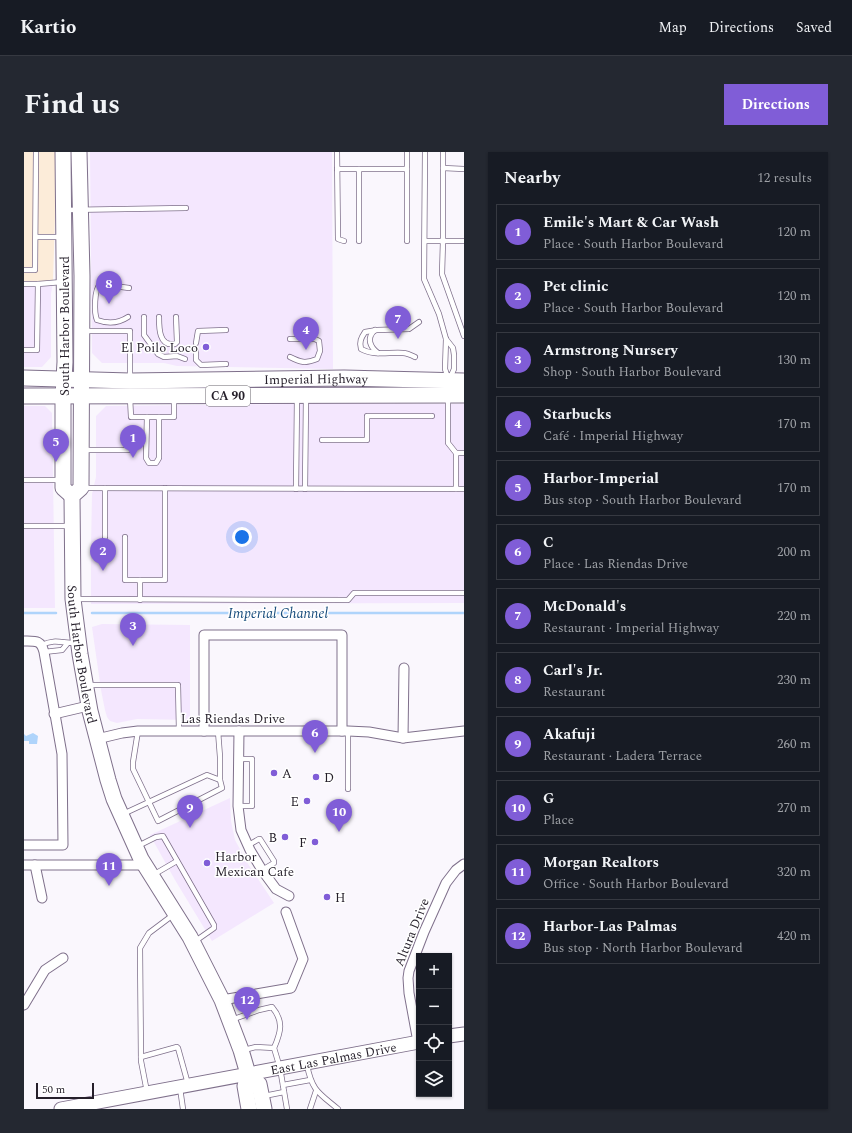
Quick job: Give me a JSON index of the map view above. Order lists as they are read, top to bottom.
{
  "streets": {
    "main road": ["South Harbor Boulevard", "Imperial Highway", "CA 90"],
    "street": ["Las Riendas Drive", "Altura Drive", "East Las Palmas Drive"]
  },
  "crossings": [
    ["South Harbor Boulevard", "Imperial Highway"],
    ["South Harbor Boulevard", "Las Riendas Drive"]
  ],
  "water": ["Imperial Channel"],
  "places": [
    "El Poilo Loco",
    "A",
    "D",
    "E",
    "B",
    "F",
    "Harbor Mexican Cafe",
    "H"
  ],
  "scale_bar": "50 m",
  "page": {
    "header": "Kartio",
    "nav": ["Map", "Directions", "Saved"],
    "title": "Find us",
    "buttons": "Directions",
    "heading": ["Nearby", "12 results"],
    "list": [
      {
        "mark": "1",
        "name": "Emile's Mart & Car Wash",
        "note": "Place · South Harbor Boulevard",
        "value": "120 m"
      },
      {
        "mark": "2",
        "name": "Pet clinic",
        "note": "Place · South Harbor Boulevard",
        "value": "120 m"
      },
      {
        "mark": "3",
        "name": "Armstrong Nursery",
        "note": "Shop · South Harbor Boulevard",
        "value": "130 m"
      },
      {
        "mark": "4",
        "name": "Starbucks",
        "note": "Café · Imperial Highway",
        "value": "170 m"
      },
      {
        "mark": "5",
        "name": "Harbor-Imperial",
        "note": "Bus stop · South Harbor Boulevard",
        "value": "170 m"
      },
      {
        "mark": "6",
        "name": "C",
        "note": "Place · Las Riendas Drive",
        "value": "200 m"
      },
      {
        "mark": "7",
        "name": "McDonald's",
        "note": "Restaurant · Imperial Highway",
        "value": "220 m"
      },
      {
        "mark": "8",
        "name": "Carl's Jr.",
        "note": "Restaurant",
        "value": "230 m"
      },
      {
        "mark": "9",
        "name": "Akafuji",
        "note": "Restaurant · Ladera Terrace",
        "value": "260 m"
      },
      {
        "mark": "10",
        "name": "G",
        "note": "Place",
        "value": "270 m"
      },
      {
        "mark": "11",
        "name": "Morgan Realtors",
        "note": "Office · South Harbor Boulevard",
        "value": "320 m"
      },
      {
        "mark": "12",
        "name": "Harbor-Las Palmas",
        "note": "Bus stop · North Harbor Boulevard",
        "value": "420 m"
      }
    ],
    "pins": [
      "8",
      "7",
      "4",
      "1",
      "5",
      "2",
      "3",
      "6",
      "9",
      "10",
      "11",
      "12"
    ],
    "map_buttons": ["+", "−"],
    "scale": "50 m"
  }
}
